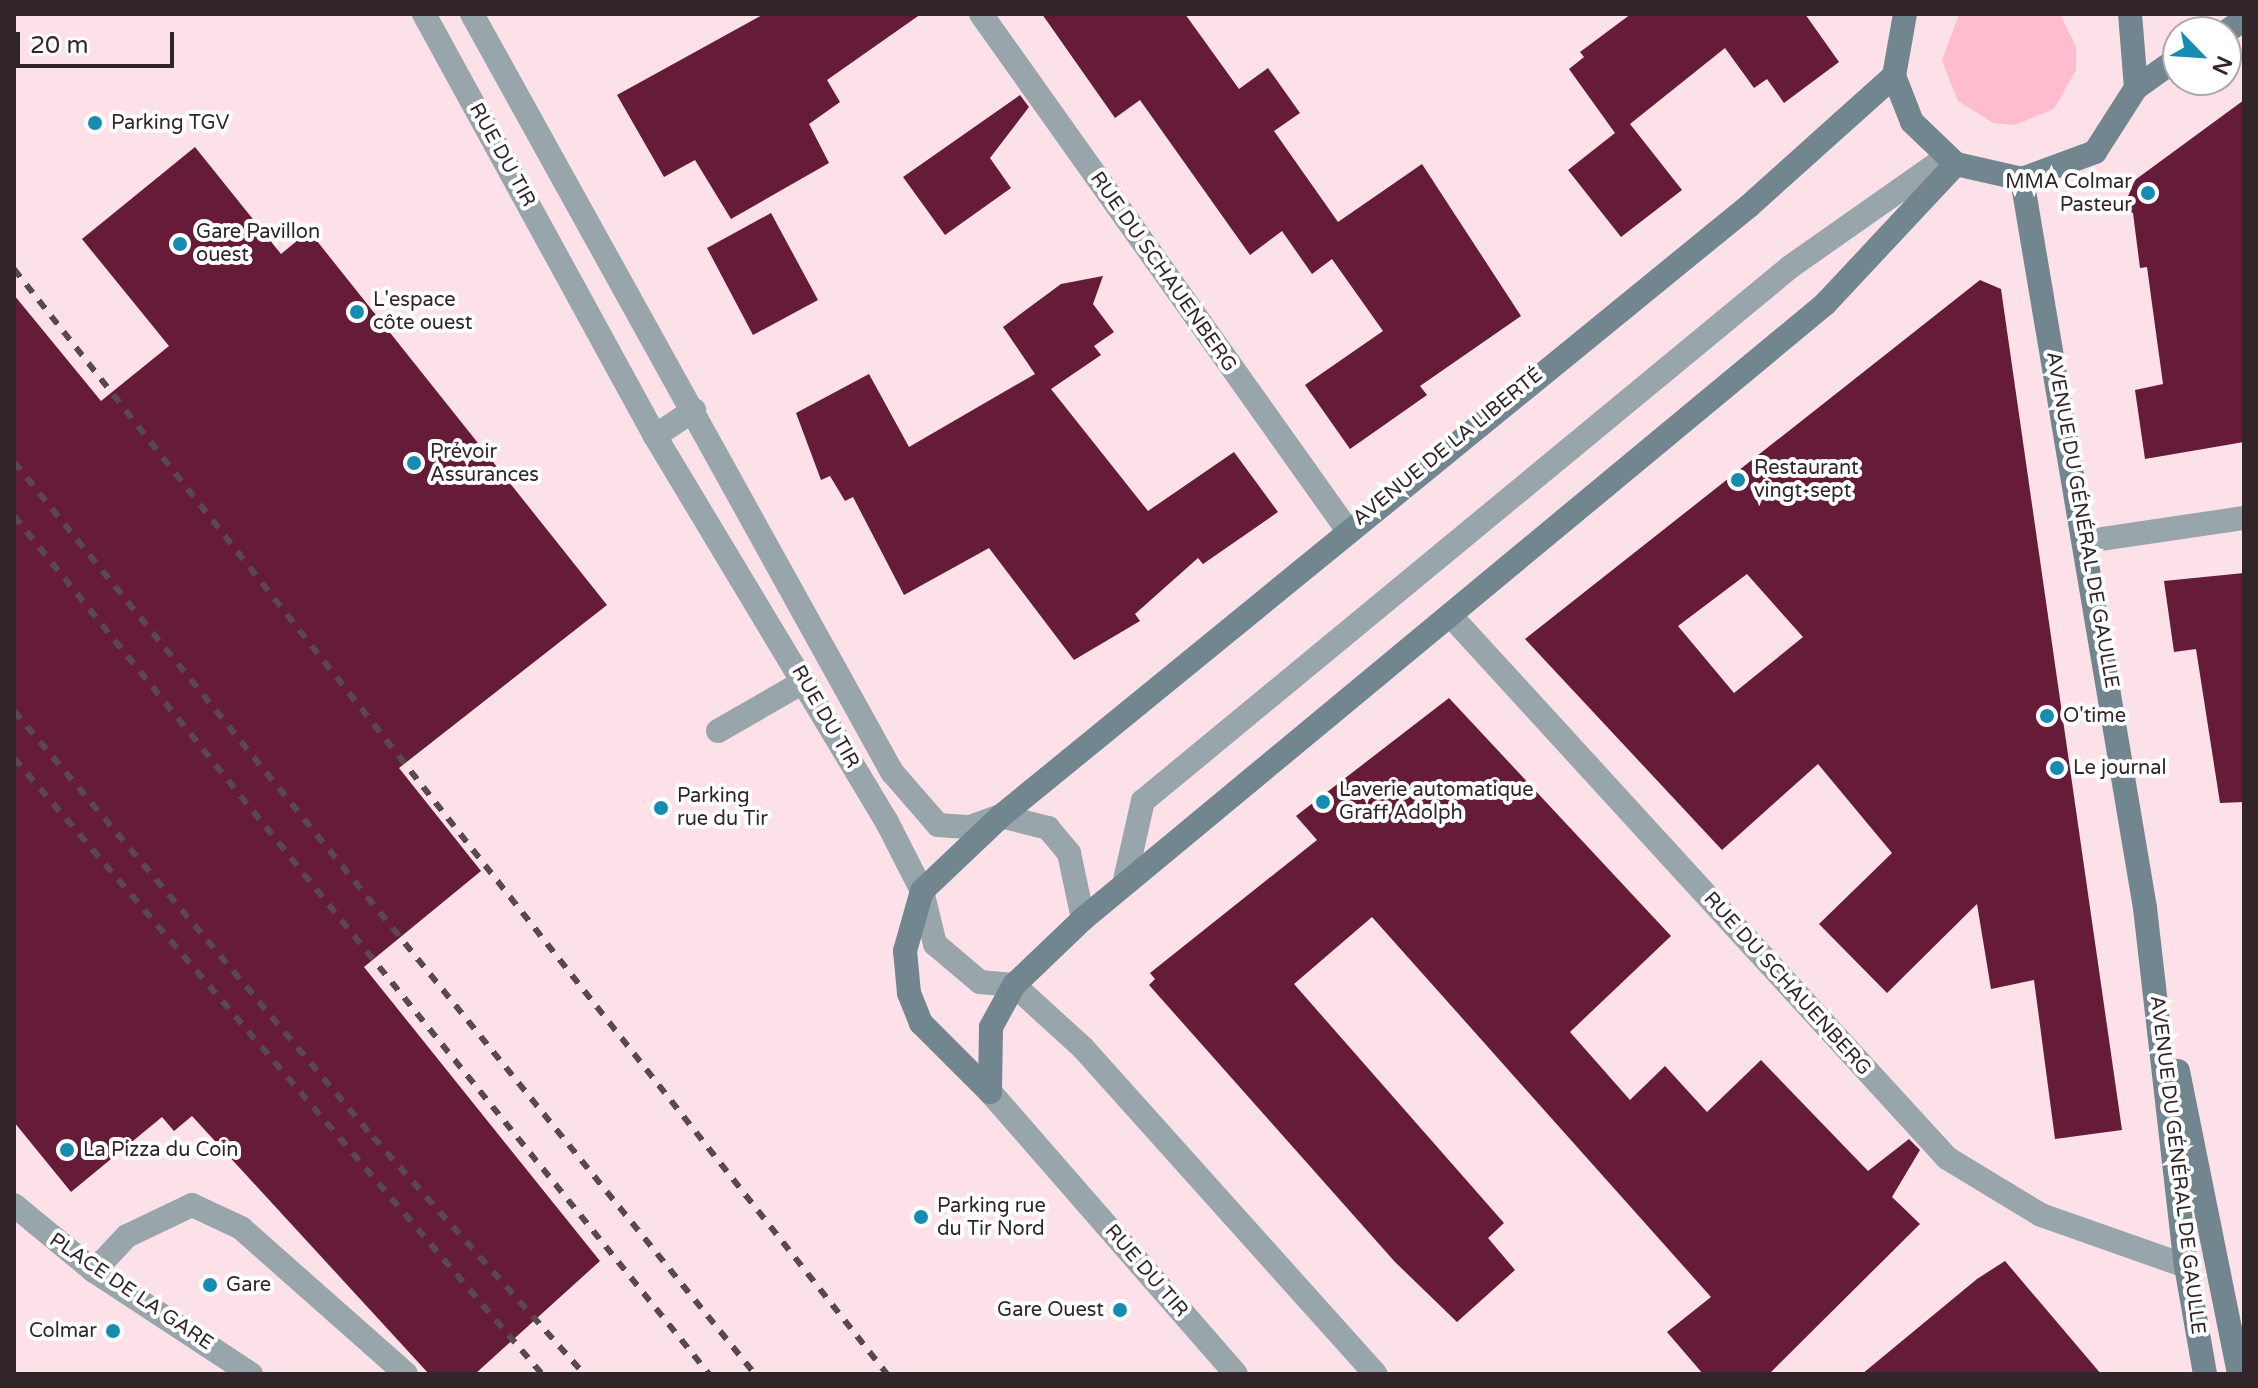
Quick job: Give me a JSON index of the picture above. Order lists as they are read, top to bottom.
{
  "streets": {
    "street": [
      "RUE DU TIR",
      "RUE DU SCHAUENBERG",
      "AVENUE DE LA LIBERTÉ",
      "AVENUE DU GÉNÉRAL DE GAULLE",
      "PLACE DE LA GARE"
    ]
  },
  "crossings": [
    ["RUE DU TIR", "AVENUE DE LA LIBERTÉ"],
    ["RUE DU SCHAUENBERG", "AVENUE DE LA LIBERTÉ"],
    ["RUE DU SCHAUENBERG", "AVENUE DU GÉNÉRAL DE GAULLE"]
  ],
  "places": [
    "Parking TGV",
    "MMA Colmar Pasteur",
    "Gare Pavillon ouest",
    "L'espace côte ouest",
    "Prévoir Assurances",
    "Restaurant vingt-sept",
    "O'time",
    "Le journal",
    "Laverie automatique Graff Adolph",
    "Parking rue du Tir",
    "La Pizza du Coin",
    "Parking rue du Tir Nord",
    "Gare",
    "Gare Ouest",
    "Colmar"
  ],
  "scale_bar": "20 m",
  "north": "bottom right"
}
